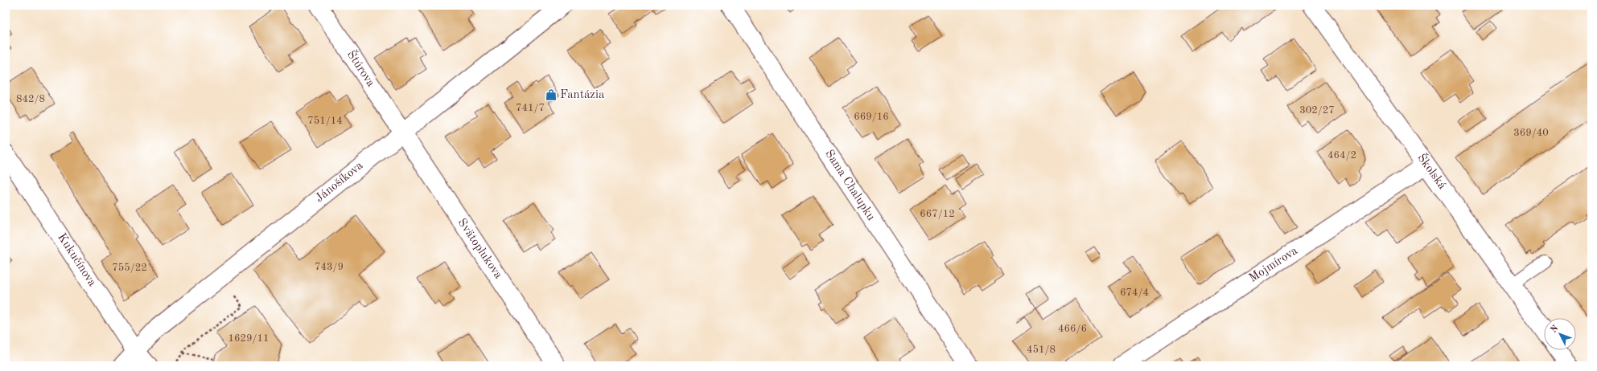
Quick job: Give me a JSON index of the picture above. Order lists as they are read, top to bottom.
{
  "streets": {
    "street": [
      "Štúrova",
      "Školská",
      "Jánošíkova",
      "Sama Chalupku",
      "Svätoplukova",
      "Kukučínova",
      "Mojmírova"
    ]
  },
  "crossings": [
    ["Štúrova", "Jánošíkova"],
    ["Štúrova", "Svätoplukova"],
    ["Školská", "Mojmírova"],
    ["Jánošíkova", "Svätoplukova"],
    ["Jánošíkova", "Kukučínova"]
  ],
  "places": {
    "shop": ["Fantázia"]
  },
  "house_numbers": [
    "842/8",
    "741/7",
    "302/27",
    "669/16",
    "751/14",
    "369/40",
    "464/2",
    "667/12",
    "743/9",
    "755/22",
    "674/4",
    "466/6",
    "1629/11",
    "451/8"
  ],
  "north": "top left"
}
